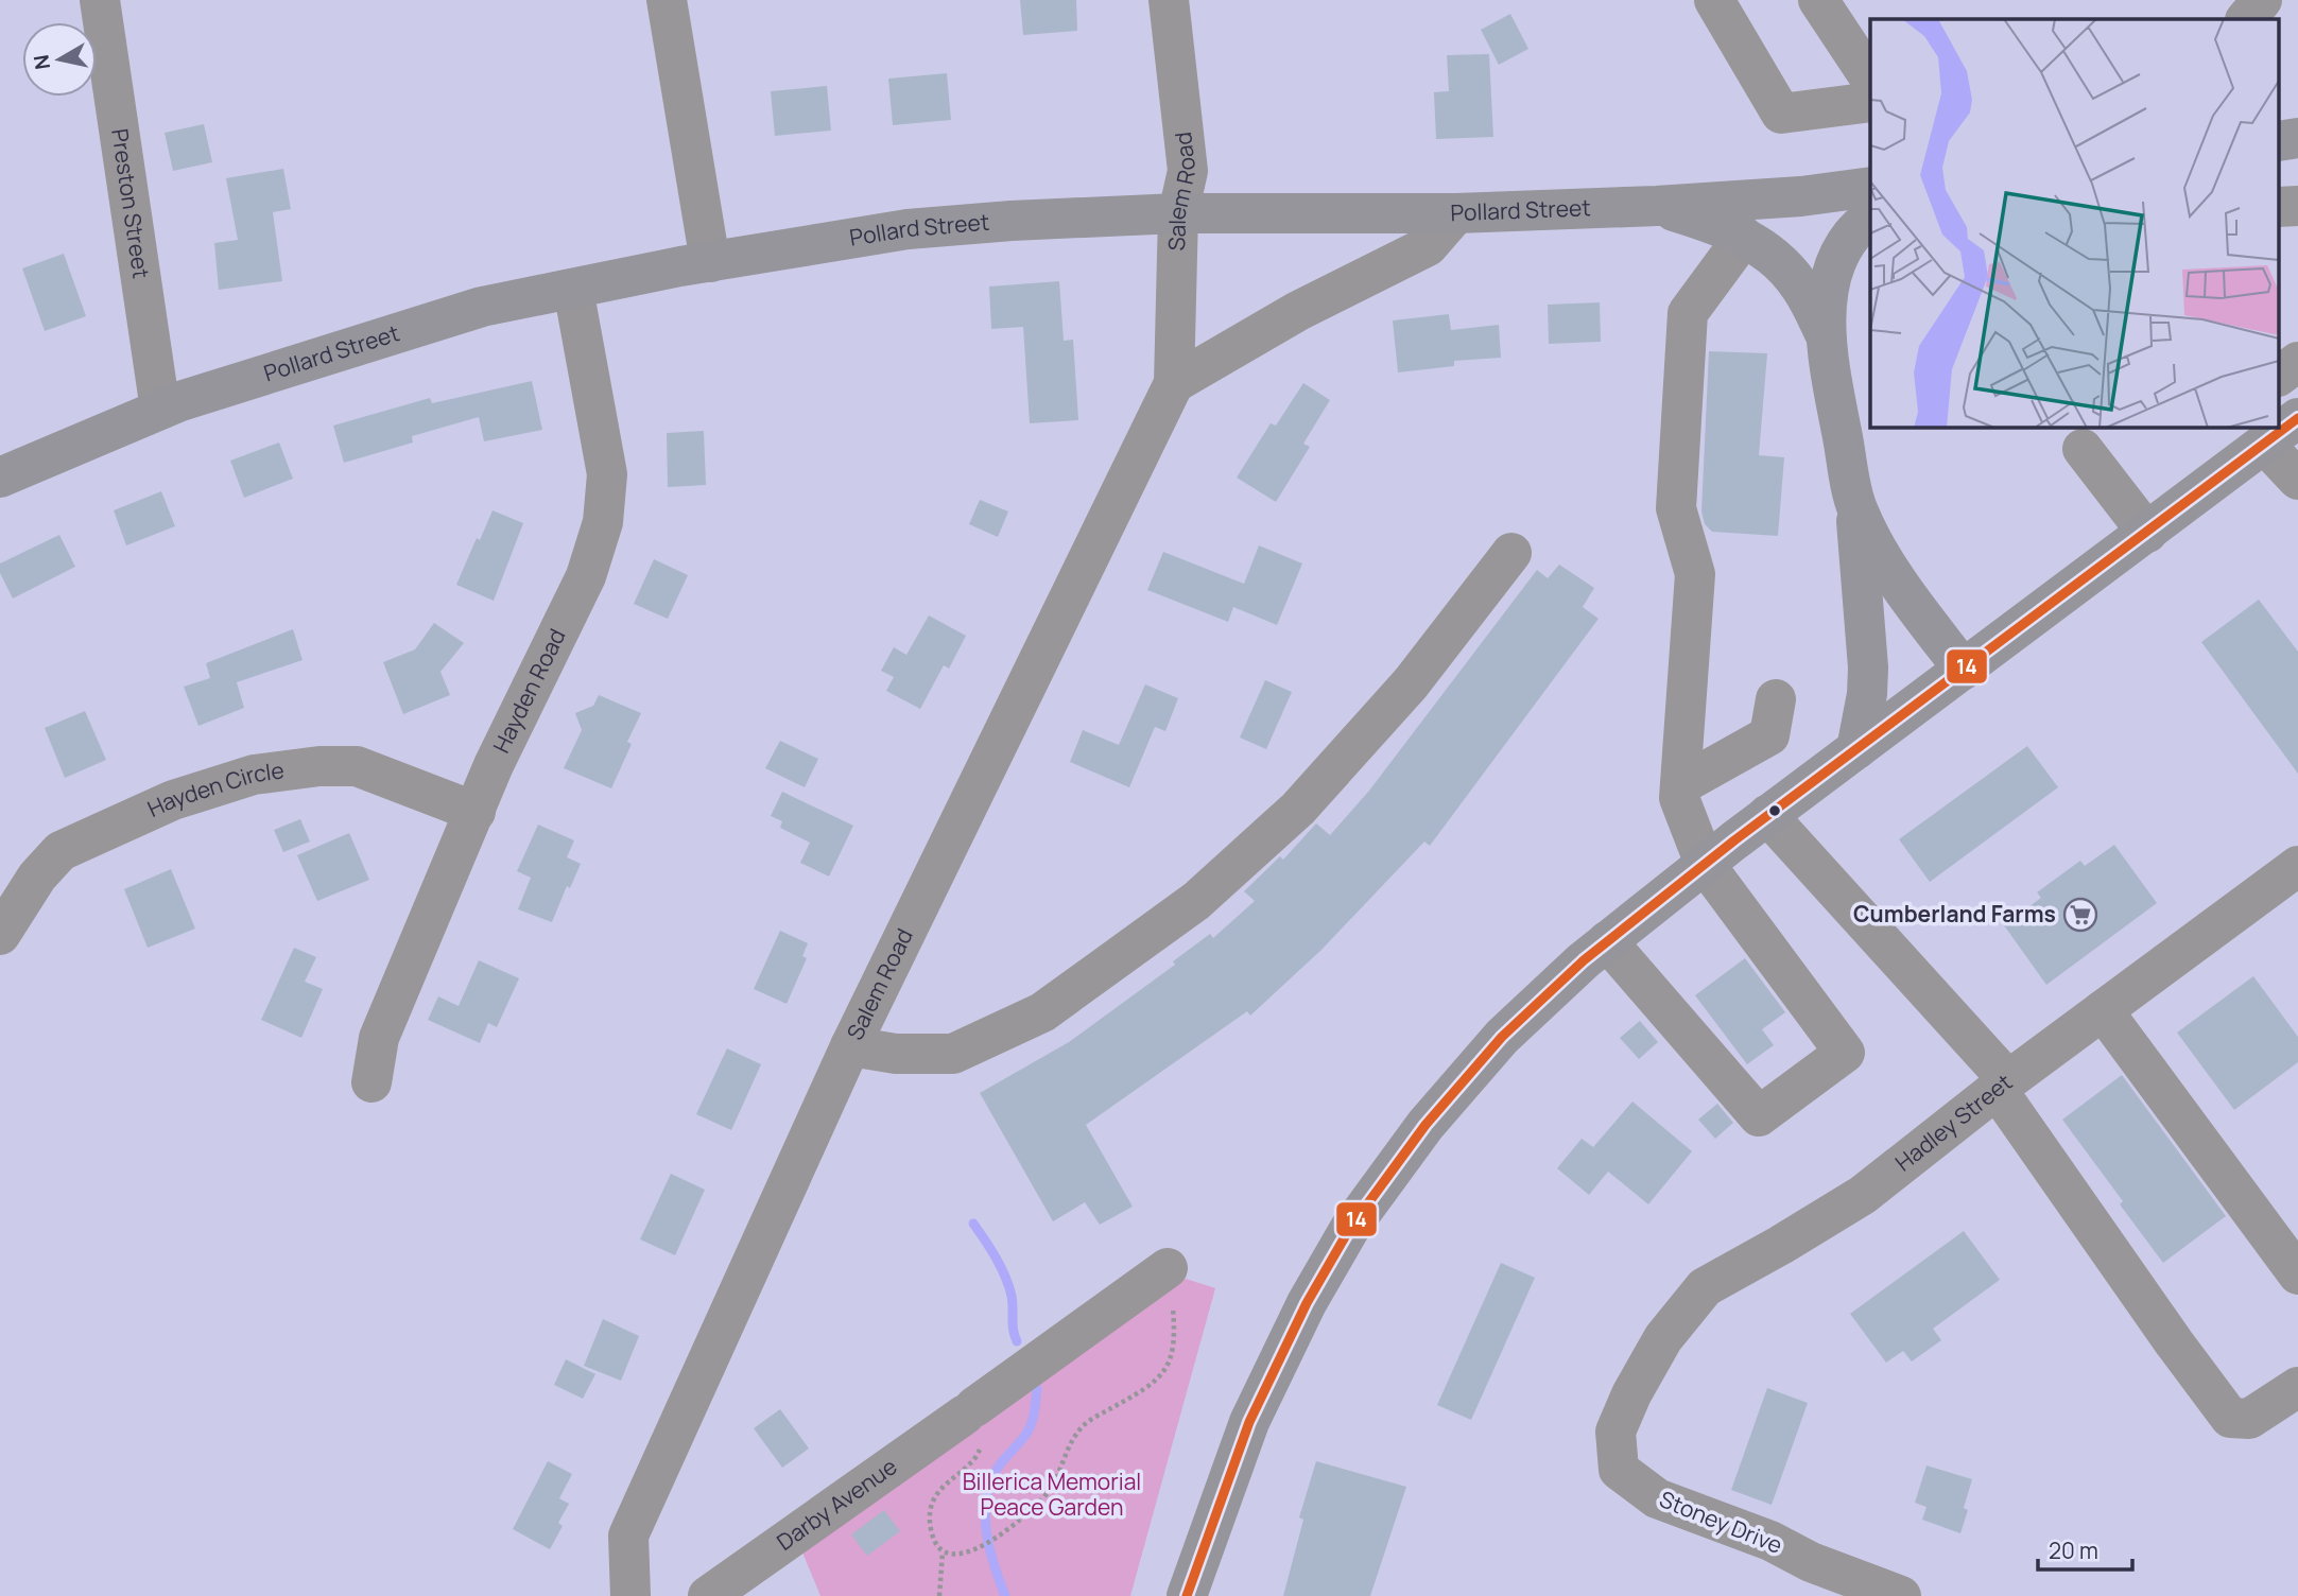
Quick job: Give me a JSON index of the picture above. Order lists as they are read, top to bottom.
{
  "streets": {
    "main road": ["Pollard Street"],
    "street": [
      "Salem Road",
      "Preston Street",
      "Hayden Road",
      "Hayden Circle",
      "Hadley Street",
      "Darby Avenue",
      "Stoney Drive"
    ]
  },
  "crossings": [
    ["Salem Road", "Pollard Street"],
    ["Preston Street", "Pollard Street"],
    ["Pollard Street", "Hayden Road"],
    ["Hayden Road", "Hayden Circle"],
    ["Hadley Street", "Stoney Drive"]
  ],
  "parks": ["Billerica Memorial Peace Garden"],
  "places": {
    "supermarket": ["Cumberland Farms"]
  },
  "lines": ["transit line 14"],
  "scale_bar": "20 m",
  "north": "left"
}
